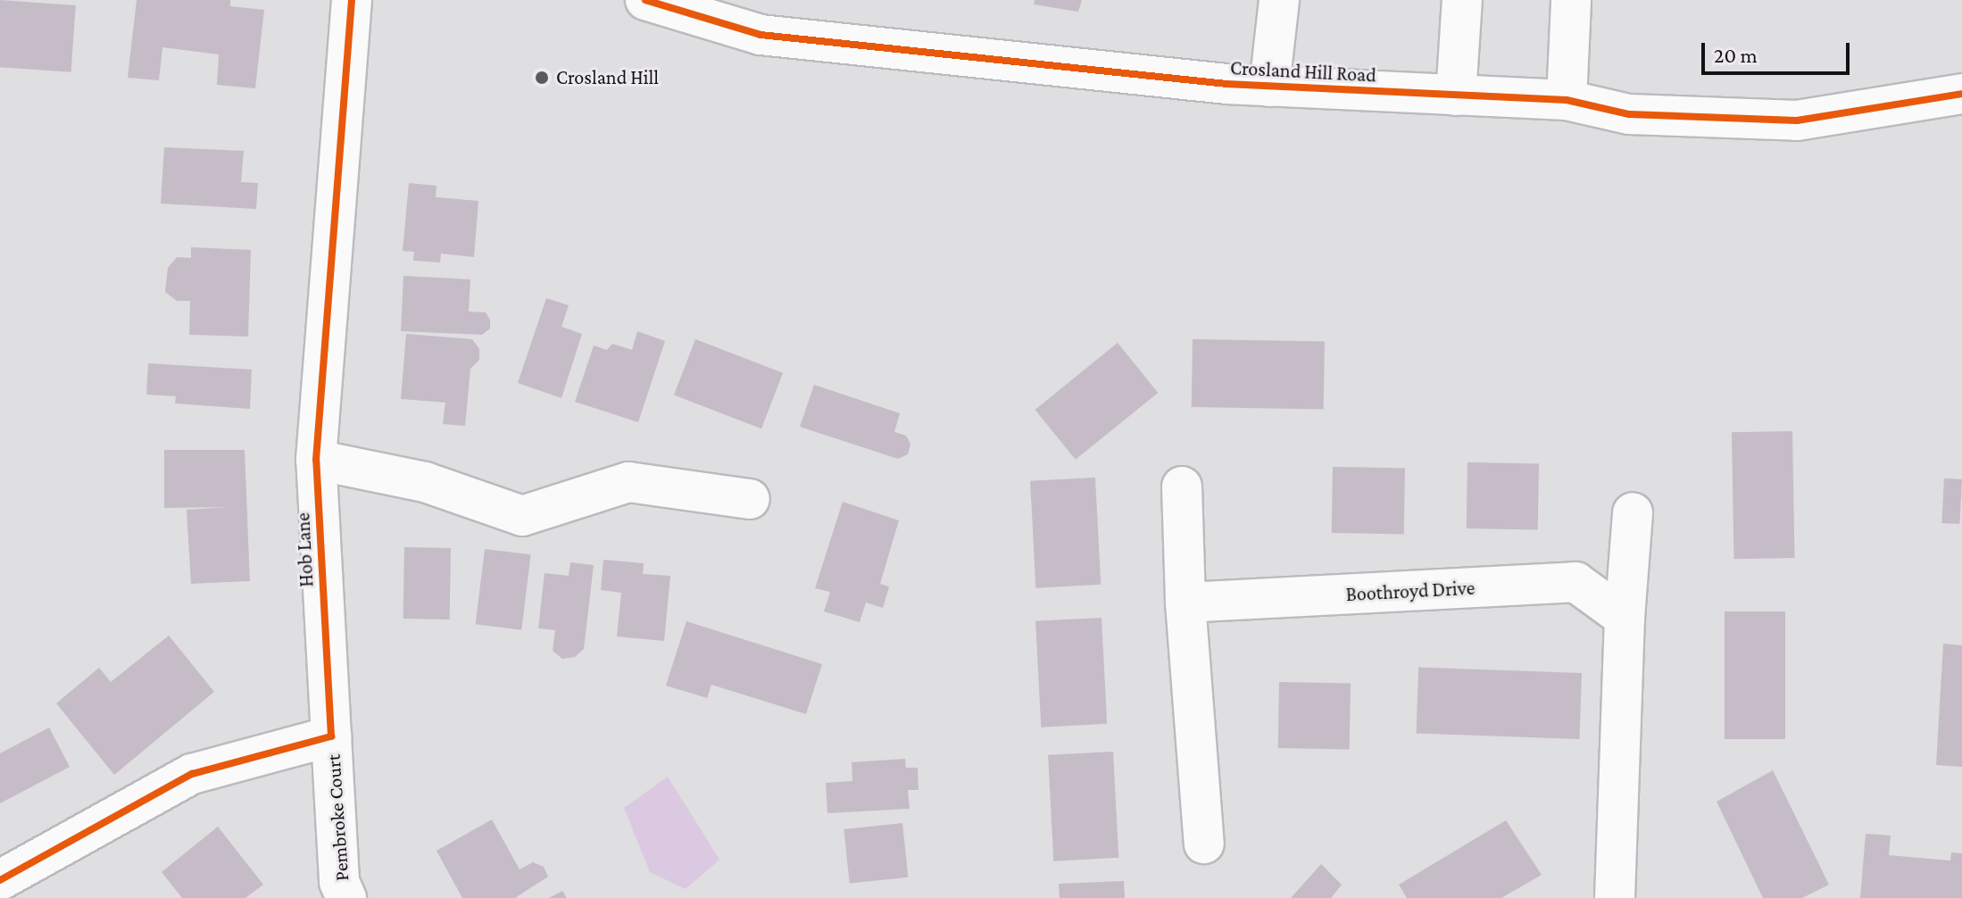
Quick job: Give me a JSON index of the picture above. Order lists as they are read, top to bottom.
{
  "streets": {
    "street": [
      "Crosland Hill Road",
      "Hob Lane",
      "Boothroyd Drive",
      "Pembroke Court"
    ]
  },
  "crossings": [
    ["Hob Lane", "Pembroke Court"]
  ],
  "places": ["Crosland Hill"],
  "scale_bar": "20 m"
}
